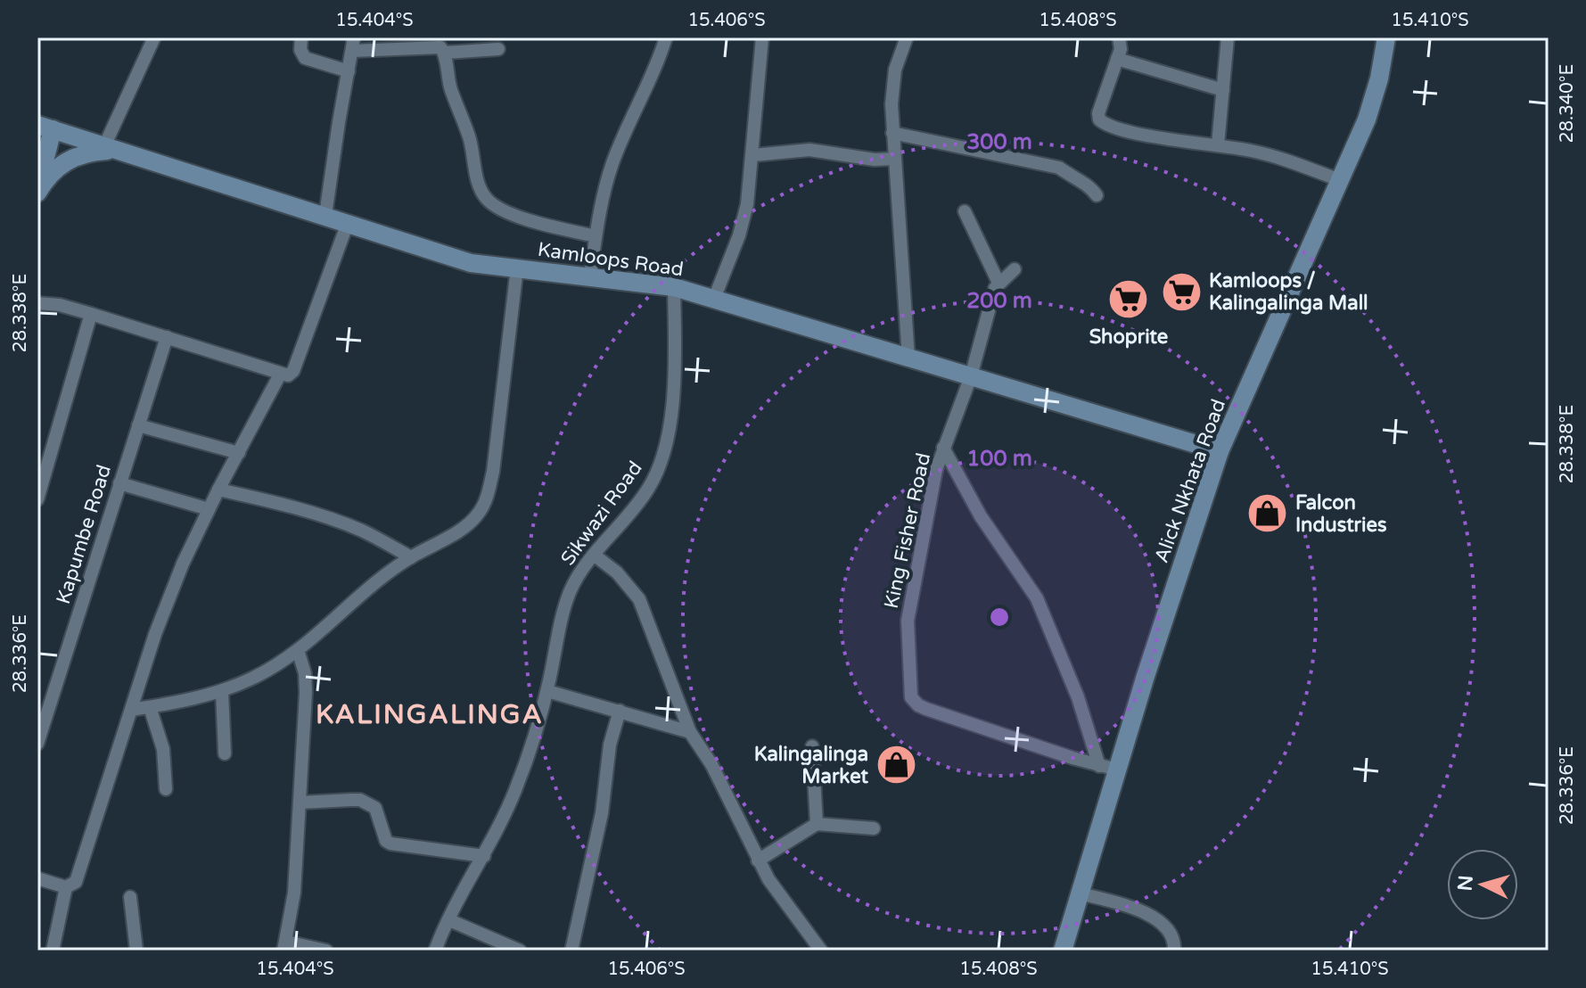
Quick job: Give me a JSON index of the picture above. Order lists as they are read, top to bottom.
{
  "streets": {
    "main road": ["Kamloops Road", "Alick Nkhata Road"],
    "street": ["Sikwazi Road", "King Fisher Road", "Kapumbe Road"]
  },
  "crossings": [
    ["Kamloops Road", "Alick Nkhata Road"],
    ["Kamloops Road", "Sikwazi Road"],
    ["Kamloops Road", "King Fisher Road"]
  ],
  "districts": ["KALINGALINGA"],
  "places": {
    "supermarket": ["Kamloops / Kalingalinga Mall", "Shoprite"],
    "shop": ["Falcon Industries", "Kalingalinga Market"]
  },
  "north": "left",
  "coordinates": [
    "15.404°S",
    "15.406°S",
    "15.408°S",
    "15.410°S",
    "28.340°E",
    "28.338°E",
    "28.336°E"
  ],
  "rings": ["300 m", "200 m", "100 m"]
}
